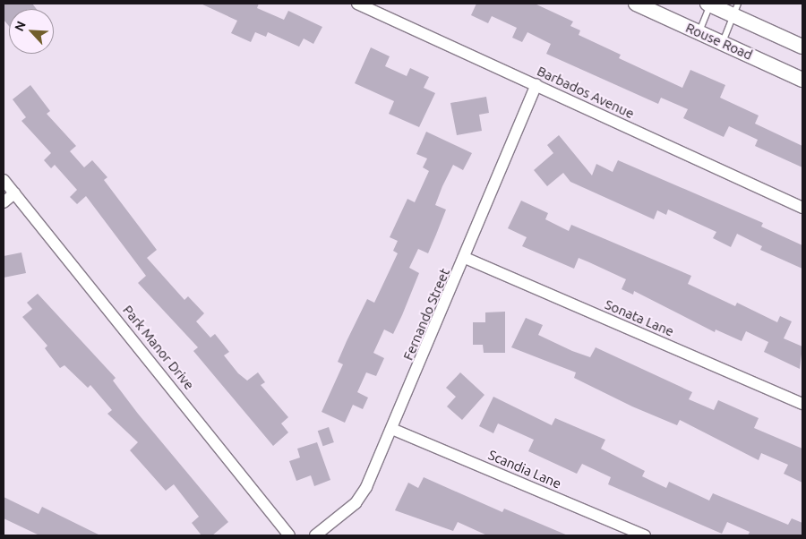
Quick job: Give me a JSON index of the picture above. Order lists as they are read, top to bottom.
{
  "streets": {
    "street": [
      "Rouse Road",
      "Barbados Avenue",
      "Fernando Street",
      "Sonata Lane",
      "Park Manor Drive",
      "Scandia Lane"
    ]
  },
  "crossings": [
    ["Barbados Avenue", "Fernando Street"],
    ["Fernando Street", "Sonata Lane"],
    ["Fernando Street", "Scandia Lane"]
  ],
  "north": "top left"
}
